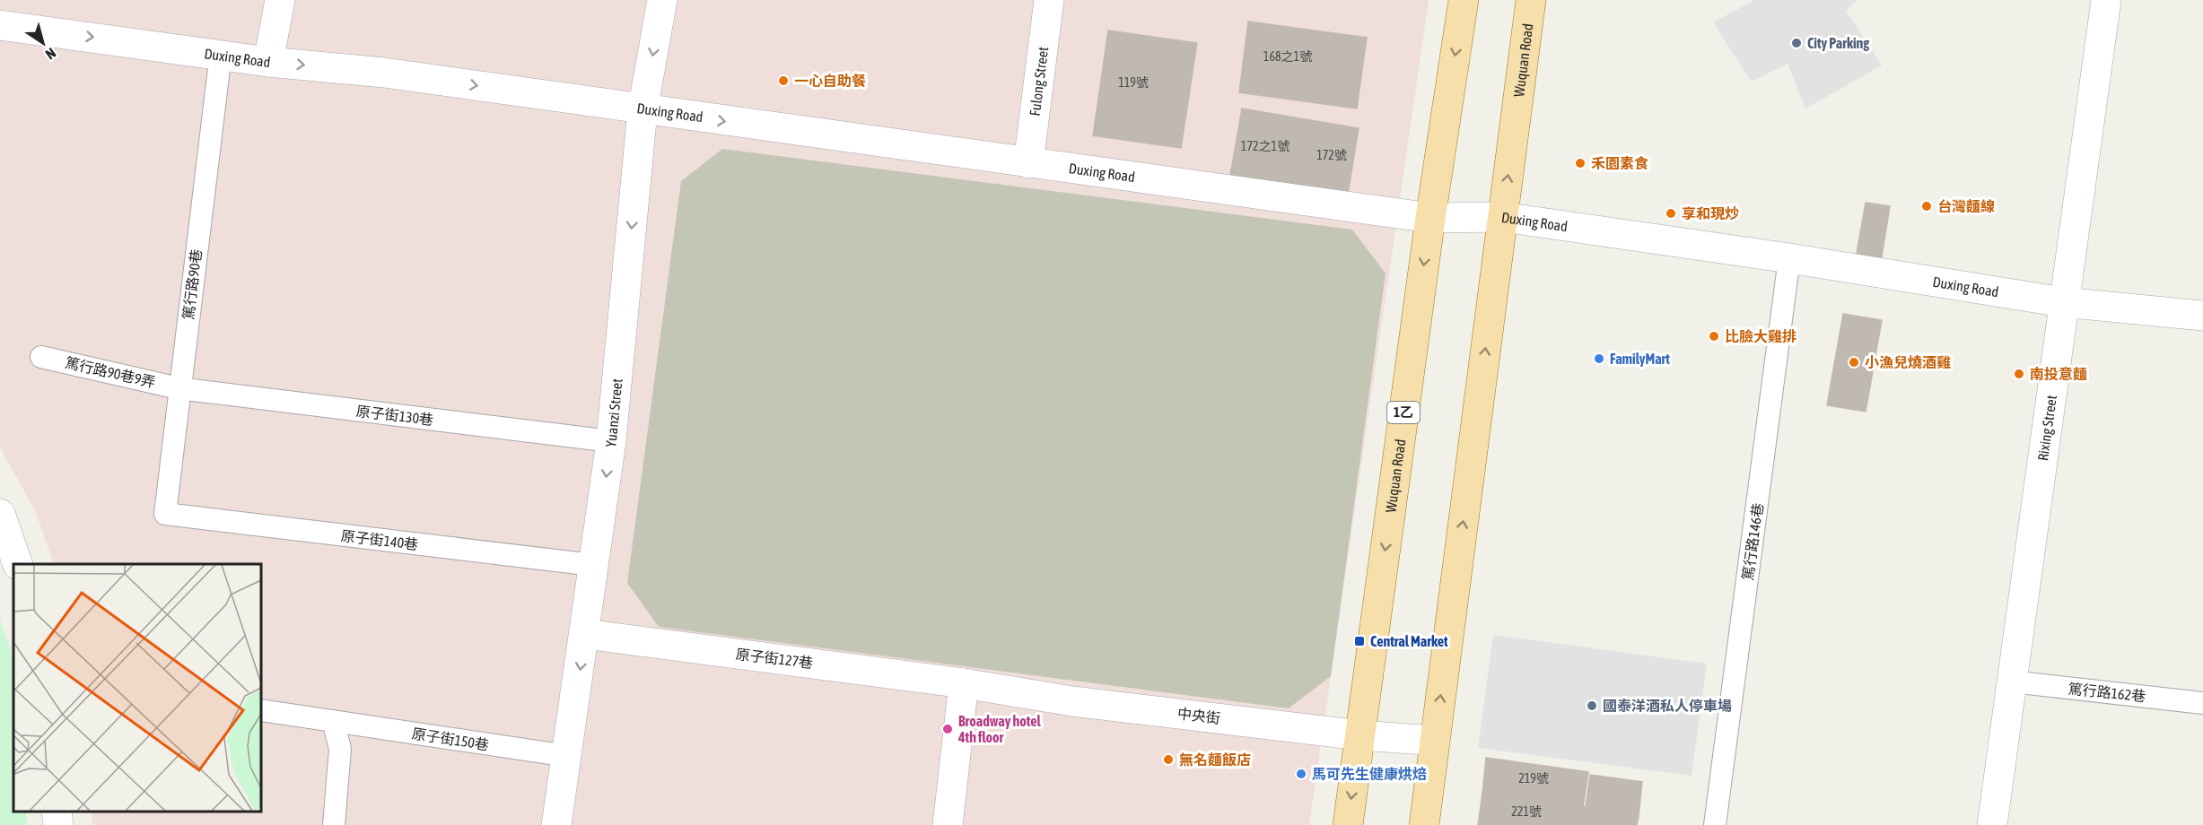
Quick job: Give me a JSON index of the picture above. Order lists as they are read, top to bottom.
{
  "streets": {
    "main road": ["Wuquan Road", "1乙"],
    "street": [
      "Duxing Road",
      "Fulong Street",
      "Yuanzi Street",
      "Rixing Street",
      "原子街127巷",
      "中央街"
    ],
    "lane": [
      "篤行路90巷",
      "篤行路90巷9弄",
      "原子街130巷",
      "原子街140巷",
      "篤行路146巷",
      "篤行路162巷",
      "原子街150巷"
    ]
  },
  "crossings": [
    ["Duxing Road", "Wuquan Road"],
    ["Duxing Road", "Fulong Street"],
    ["Duxing Road", "篤行路90巷"],
    ["Duxing Road", "Yuanzi Street"],
    ["Duxing Road", "Rixing Street"],
    ["Duxing Road", "篤行路146巷"],
    ["Wuquan Road", "中央街"],
    ["篤行路90巷", "篤行路90巷9弄"],
    ["篤行路90巷", "原子街130巷"],
    ["篤行路90巷", "原子街140巷"],
    ["篤行路90巷9弄", "原子街130巷"],
    ["Yuanzi Street", "原子街130巷"],
    ["Yuanzi Street", "原子街140巷"],
    ["Yuanzi Street", "原子街127巷"],
    ["Yuanzi Street", "原子街150巷"],
    ["Rixing Street", "篤行路162巷"],
    ["原子街127巷", "中央街"]
  ],
  "one_way": ["Duxing Road", "Yuanzi Street"],
  "places": {
    "other": [
      "City Parking",
      "一心自助餐",
      "禾園素食",
      "台灣麵線",
      "享和現炒",
      "比臉大雞排",
      "FamilyMart",
      "小漁兒燒酒雞",
      "南投意麵",
      "國泰洋酒私人停車場",
      "Broadway hotel 4th floor",
      "無名麵飯店",
      "馬可先生健康烘焙"
    ],
    "transit": ["Central Market"]
  },
  "house_numbers": [
    "168之1號",
    "119號",
    "172之1號",
    "172號",
    "219號",
    "221號"
  ],
  "north": "bottom right"
}
